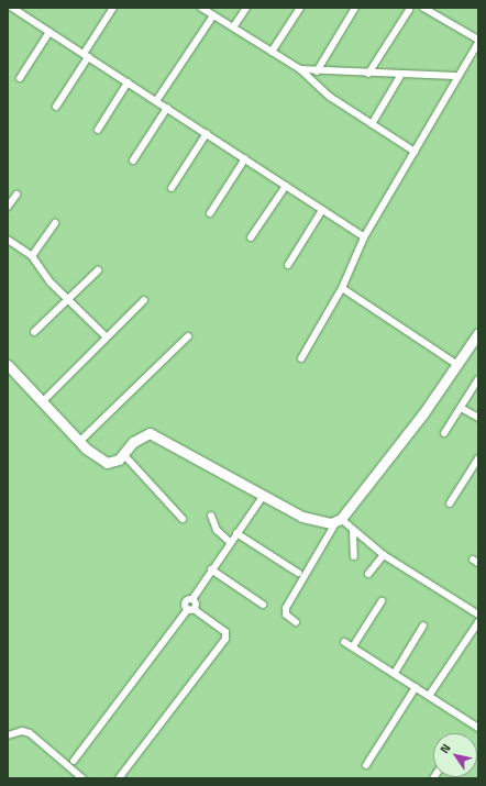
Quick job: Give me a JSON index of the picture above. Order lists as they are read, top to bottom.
{
  "north": "top left"
}
